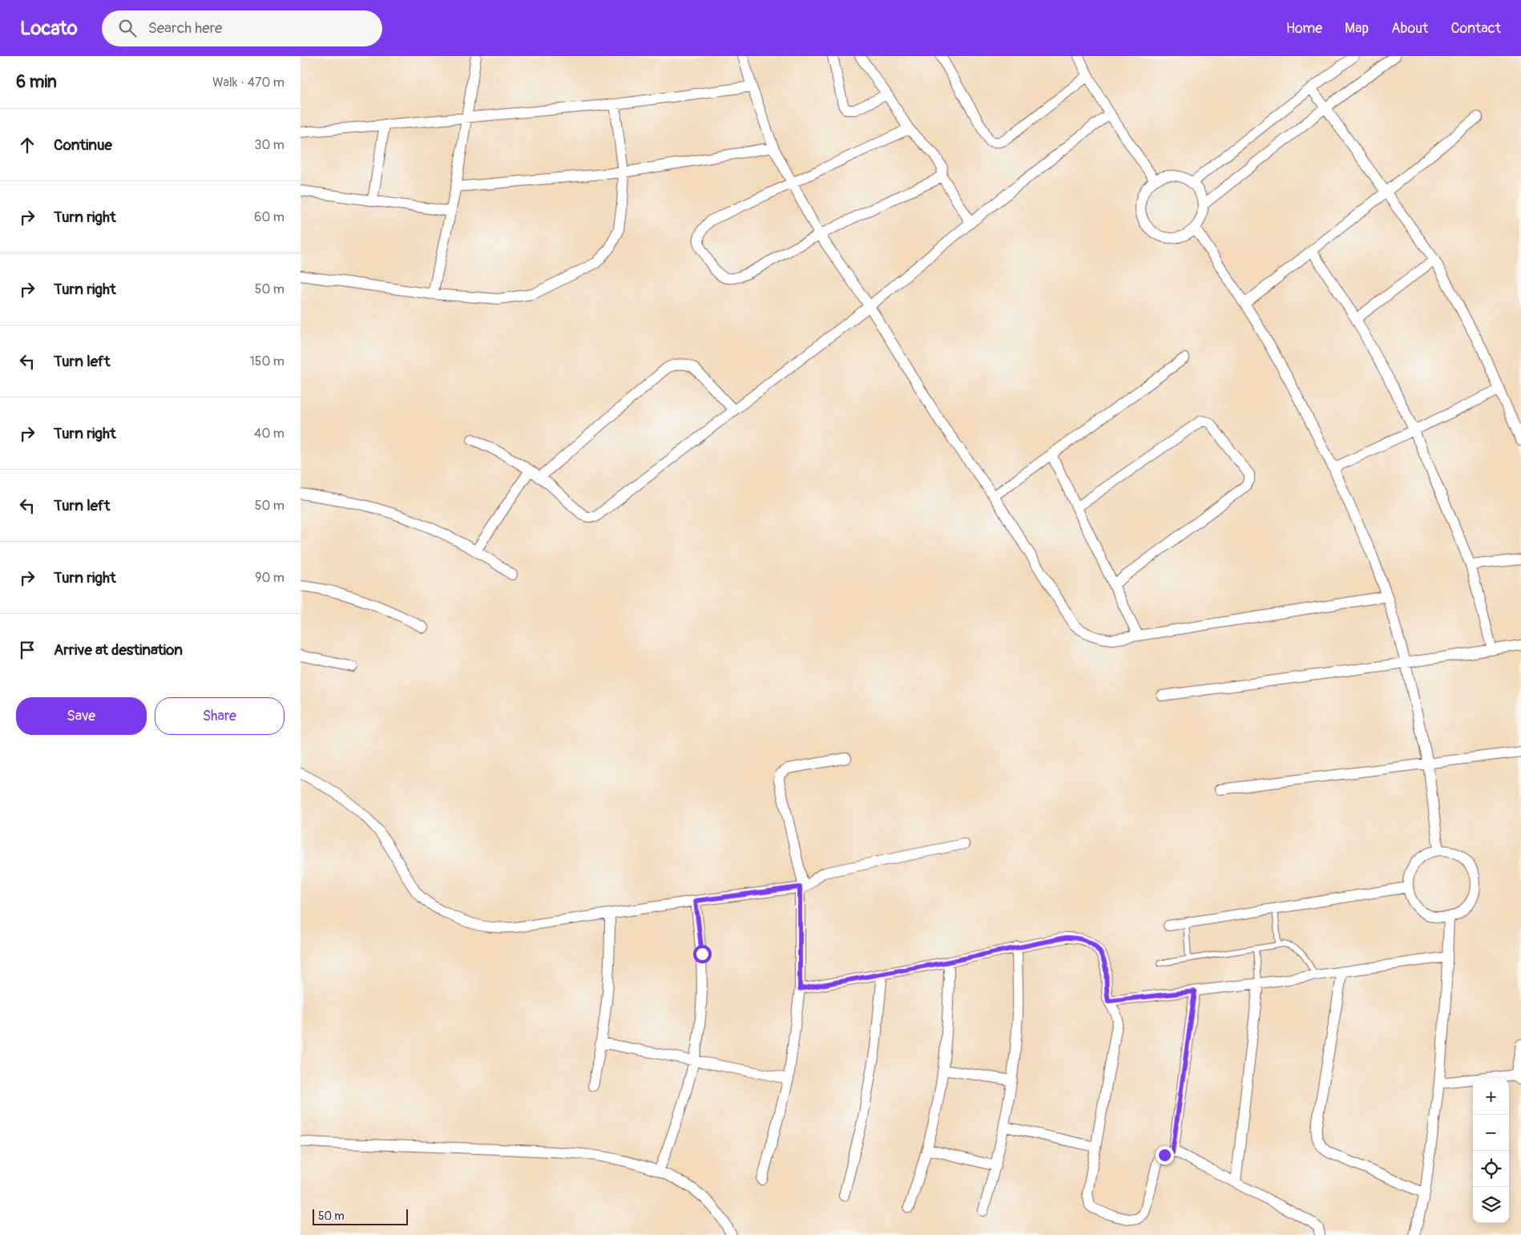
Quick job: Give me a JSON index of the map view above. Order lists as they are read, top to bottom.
{
  "scale_bar": "50 m",
  "page": {
    "header": "Locato",
    "search": "Search here",
    "nav": [
      "Home",
      "Map",
      "About",
      "Contact"
    ],
    "heading": ["6 min", "Walk · 470 m"],
    "list": [
      ["Continue", "30 m"],
      ["Turn right", "60 m"],
      ["Turn right", "50 m"],
      ["Turn left", "150 m"],
      ["Turn right", "40 m"],
      ["Turn left", "50 m"],
      ["Turn right", "90 m"],
      "Arrive at destination"
    ],
    "buttons": ["Save", "Share"],
    "map_buttons": ["+", "−"],
    "scale": "50 m"
  }
}
